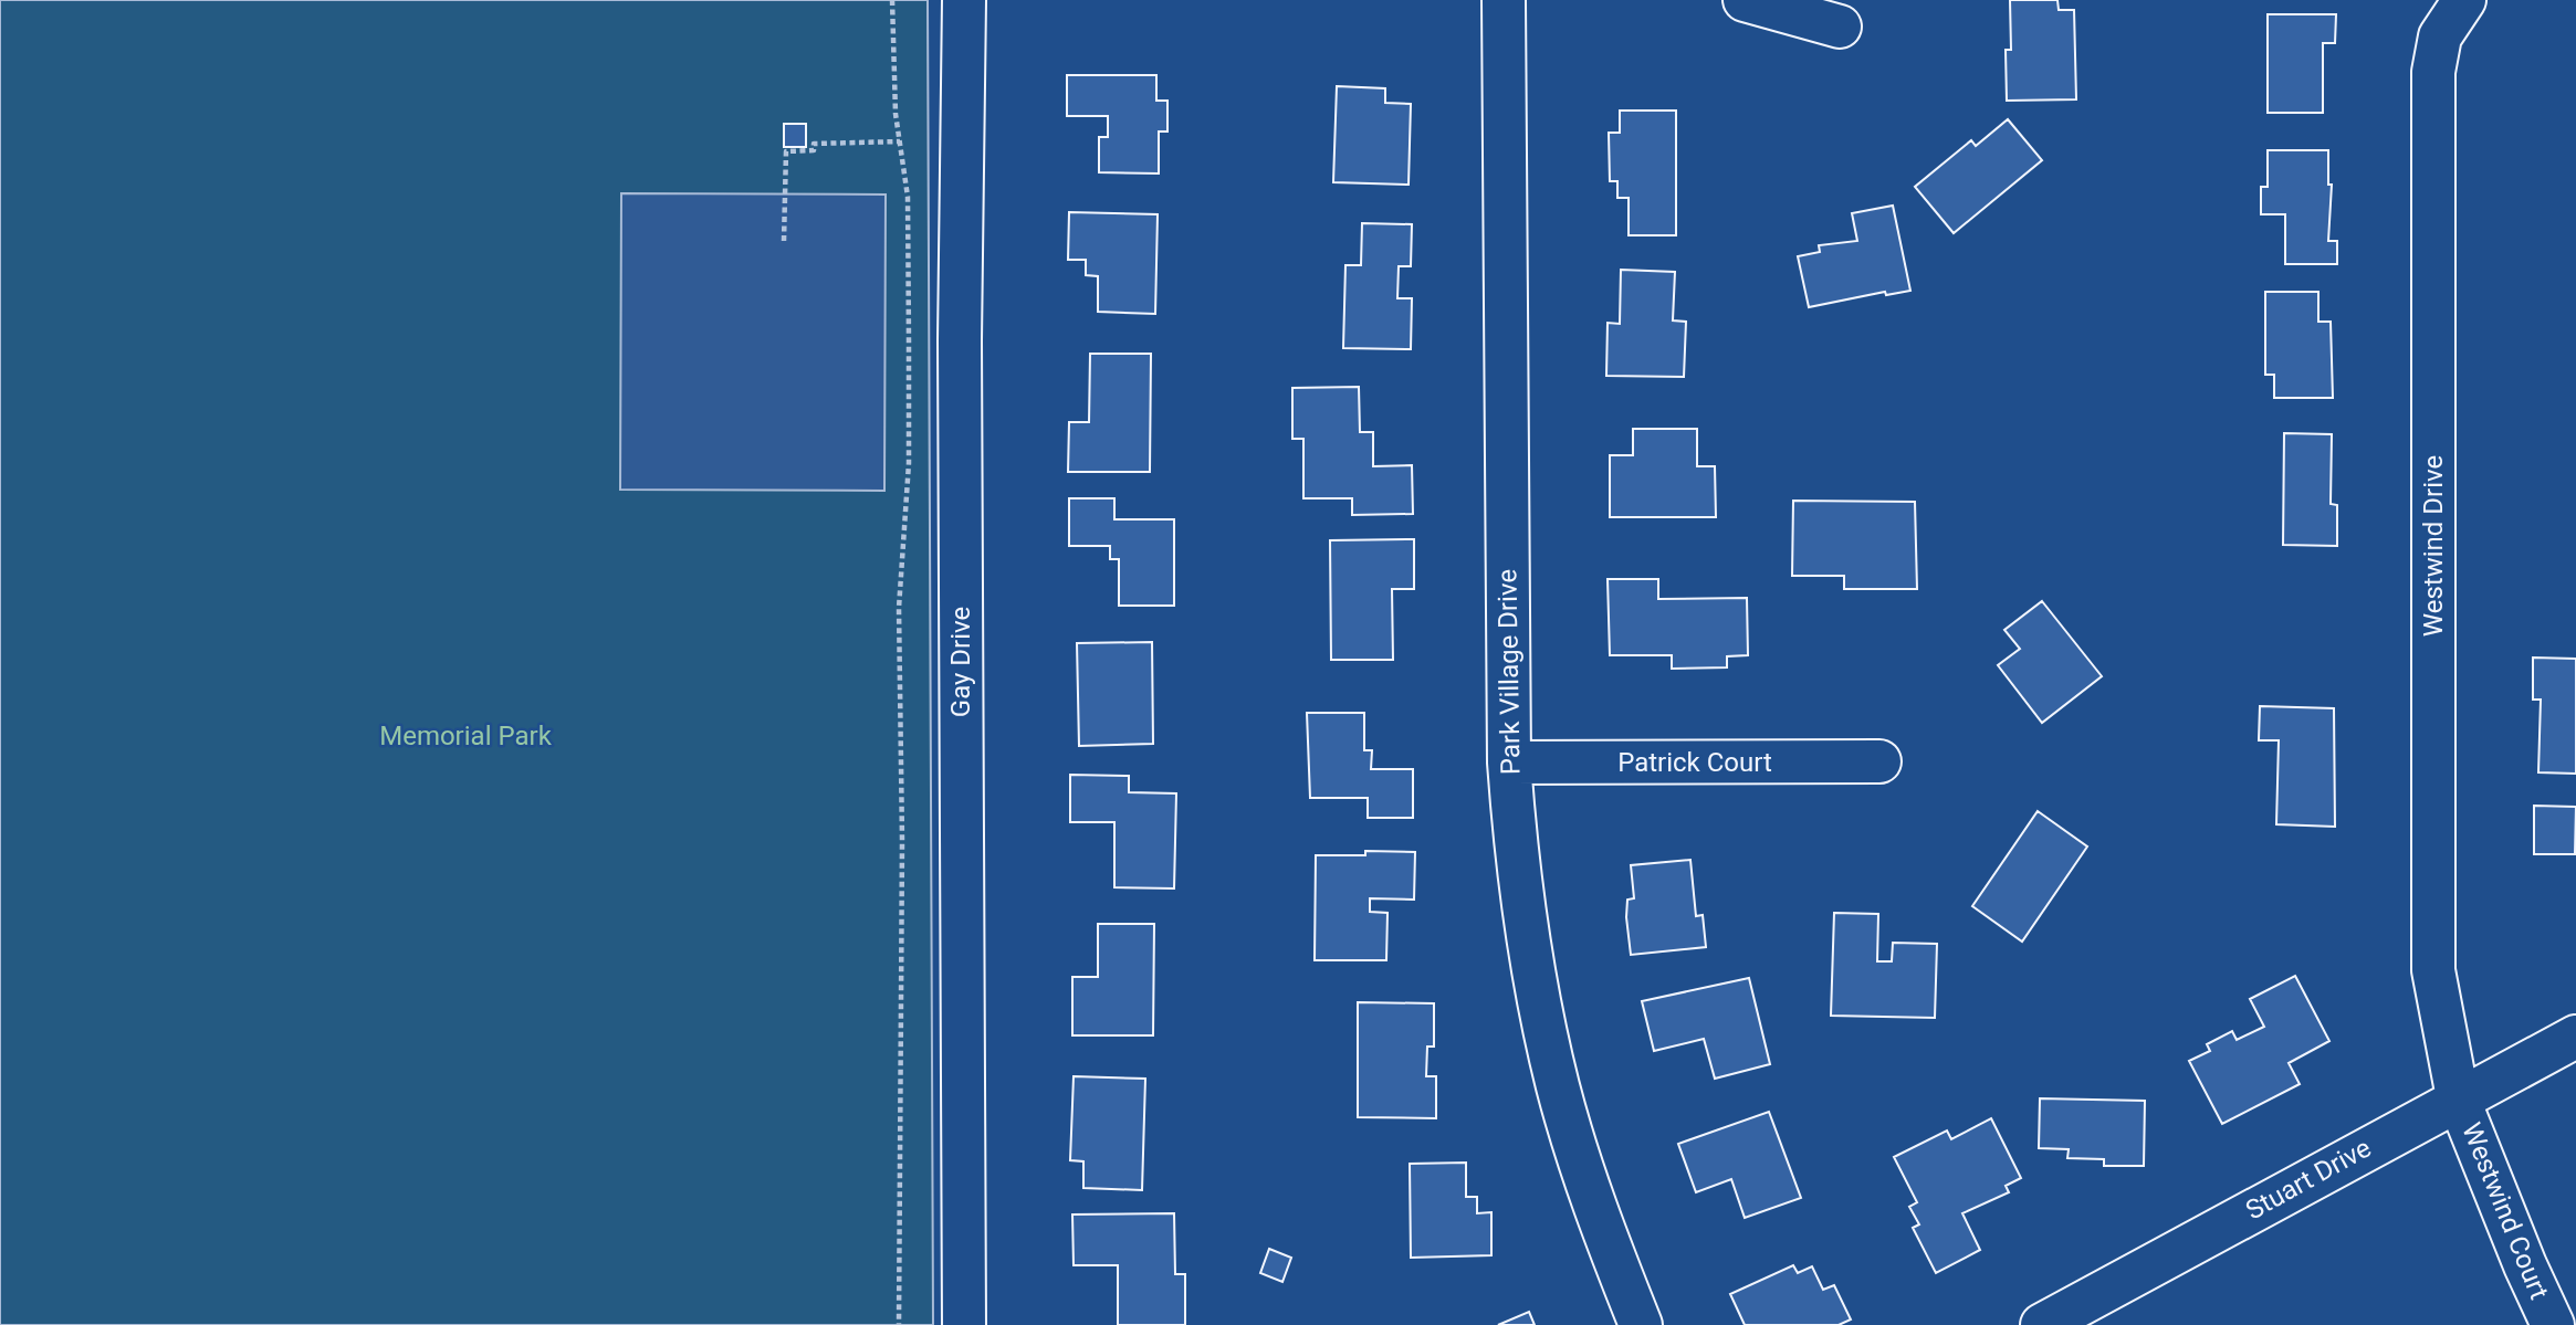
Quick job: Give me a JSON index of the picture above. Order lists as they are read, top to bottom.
{
  "streets": {
    "street": [
      "Westwind Drive",
      "Gay Drive",
      "Park Village Drive",
      "Patrick Court",
      "Stuart Drive",
      "Westwind Court"
    ]
  },
  "crossings": [
    ["Westwind Drive", "Stuart Drive"],
    ["Westwind Drive", "Westwind Court"],
    ["Park Village Drive", "Patrick Court"],
    ["Stuart Drive", "Westwind Court"]
  ],
  "parks": ["Memorial Park"]
}
